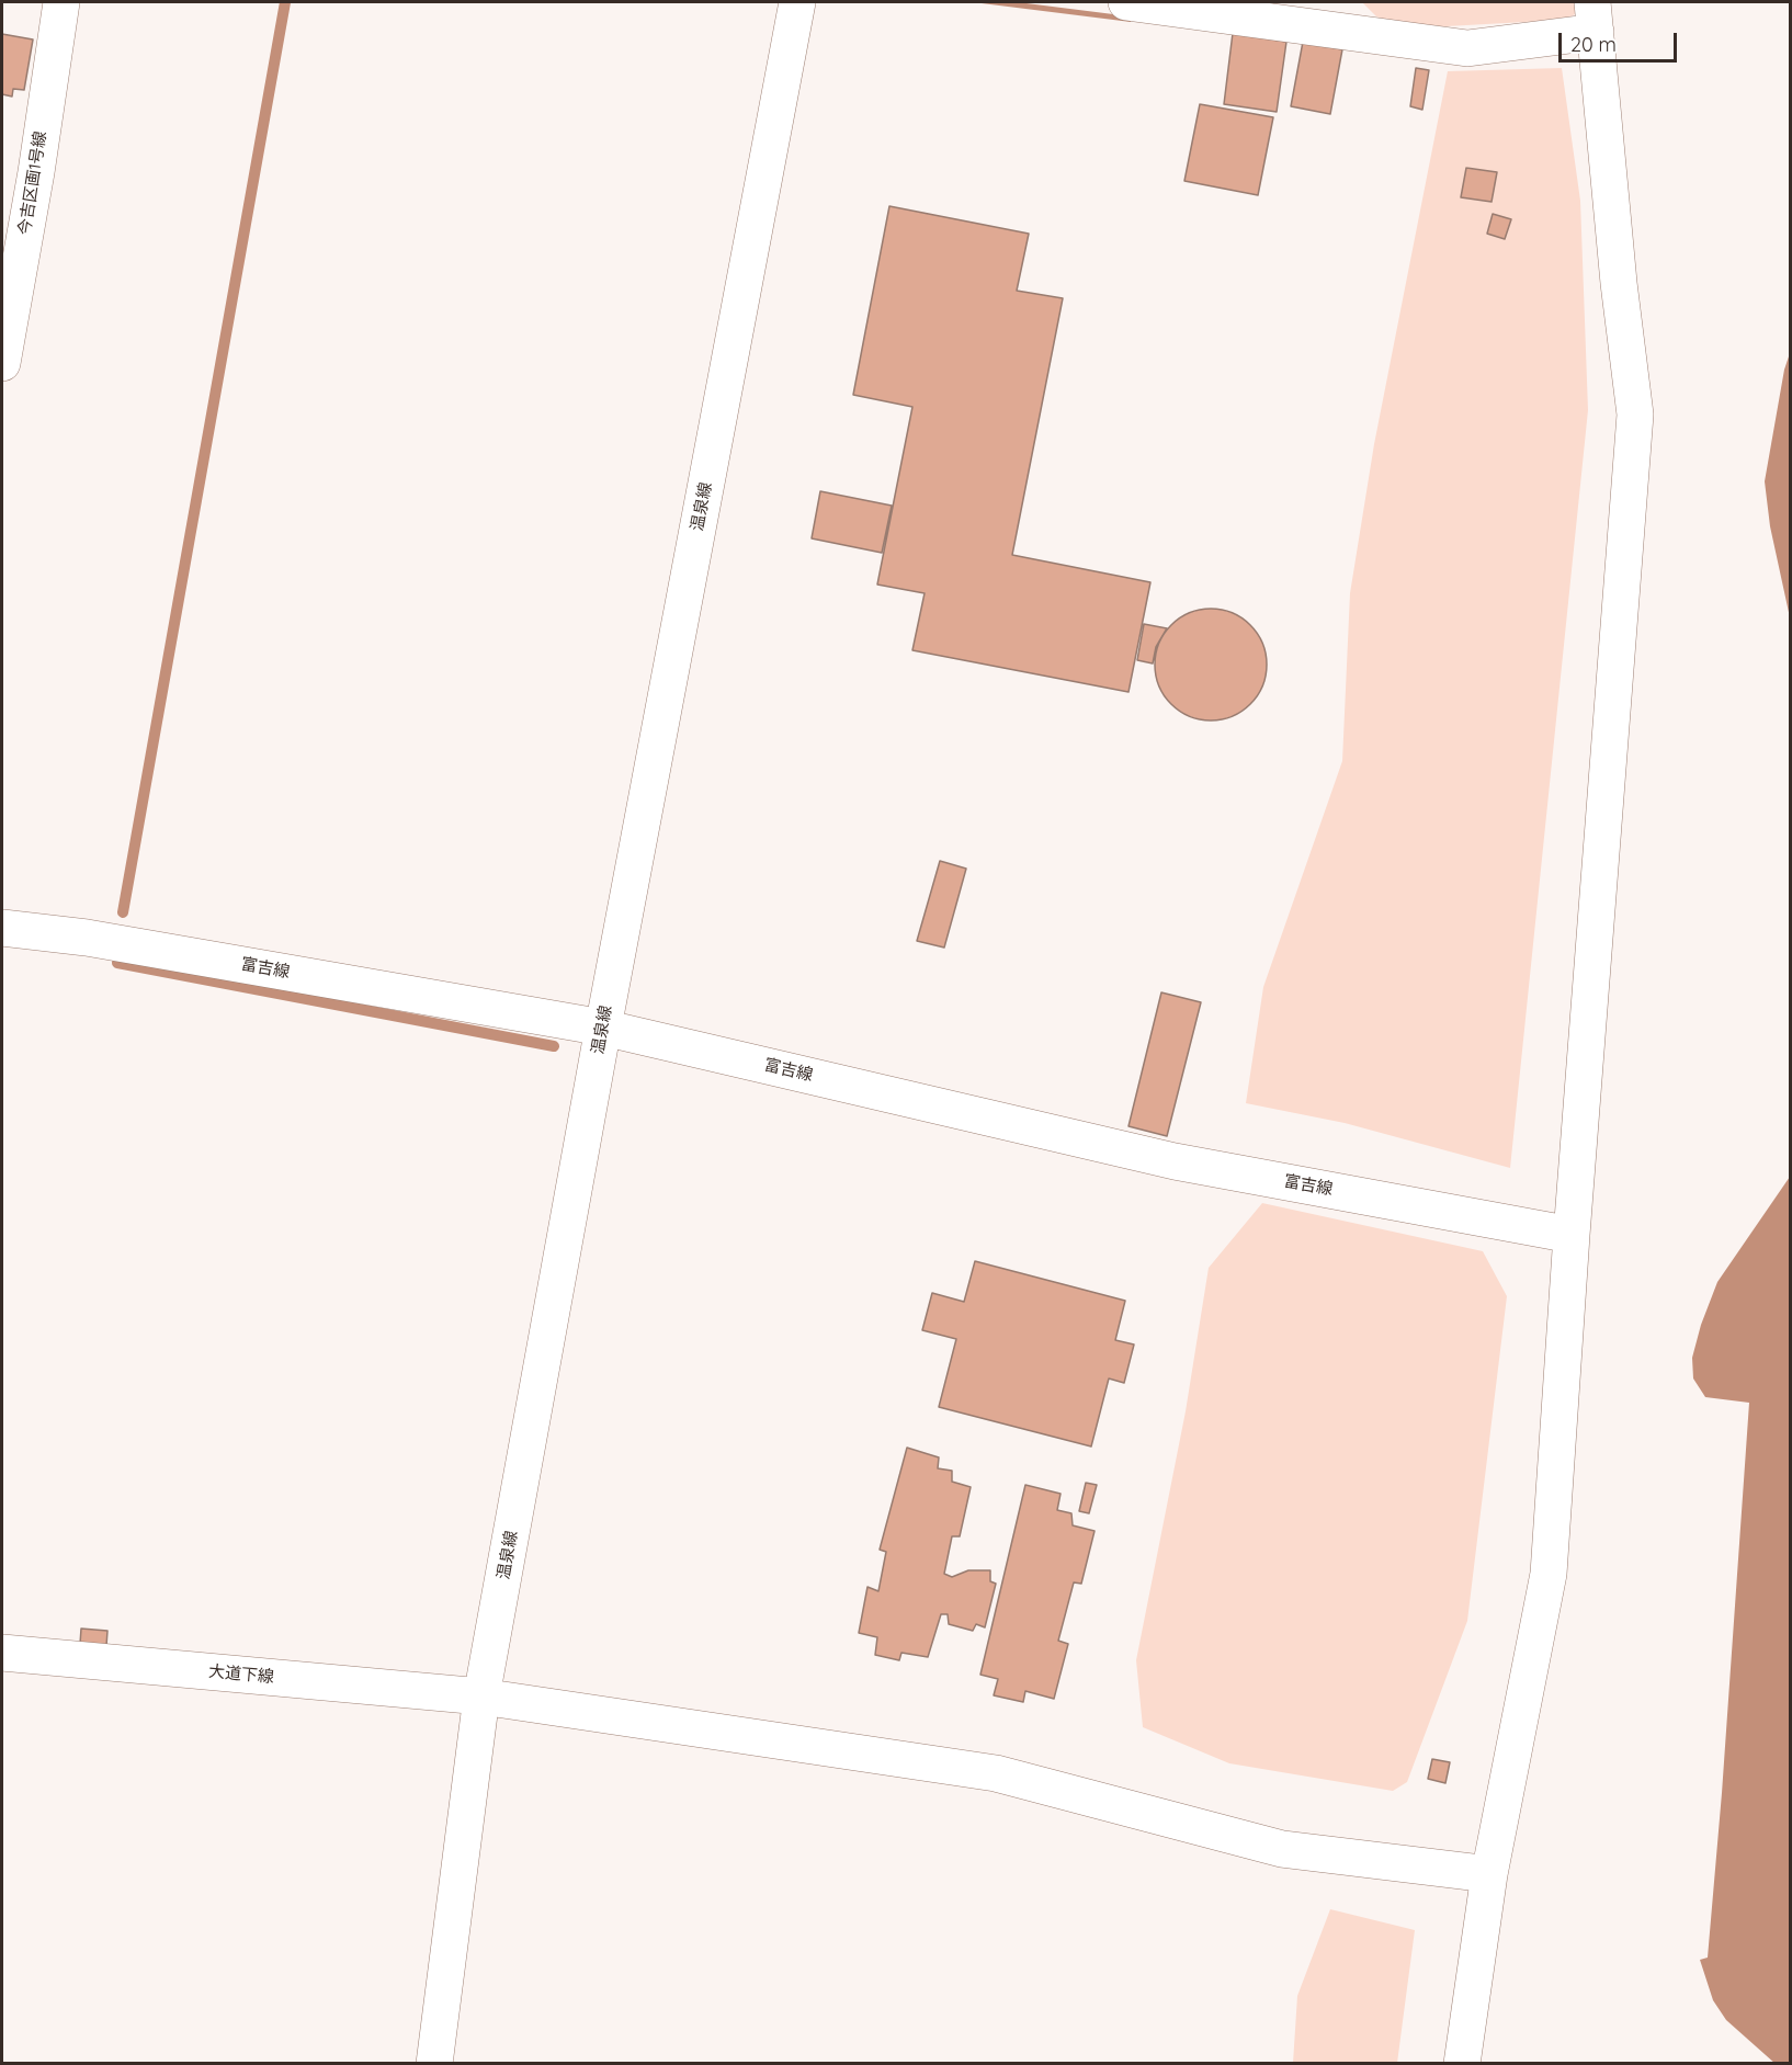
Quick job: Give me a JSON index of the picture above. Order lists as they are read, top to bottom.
{
  "streets": {
    "street": [
      "今吉区画1号線",
      "温泉線",
      "富吉線",
      "大道下線"
    ]
  },
  "crossings": [
    ["温泉線", "富吉線"],
    ["温泉線", "大道下線"]
  ],
  "scale_bar": "20 m"
}
